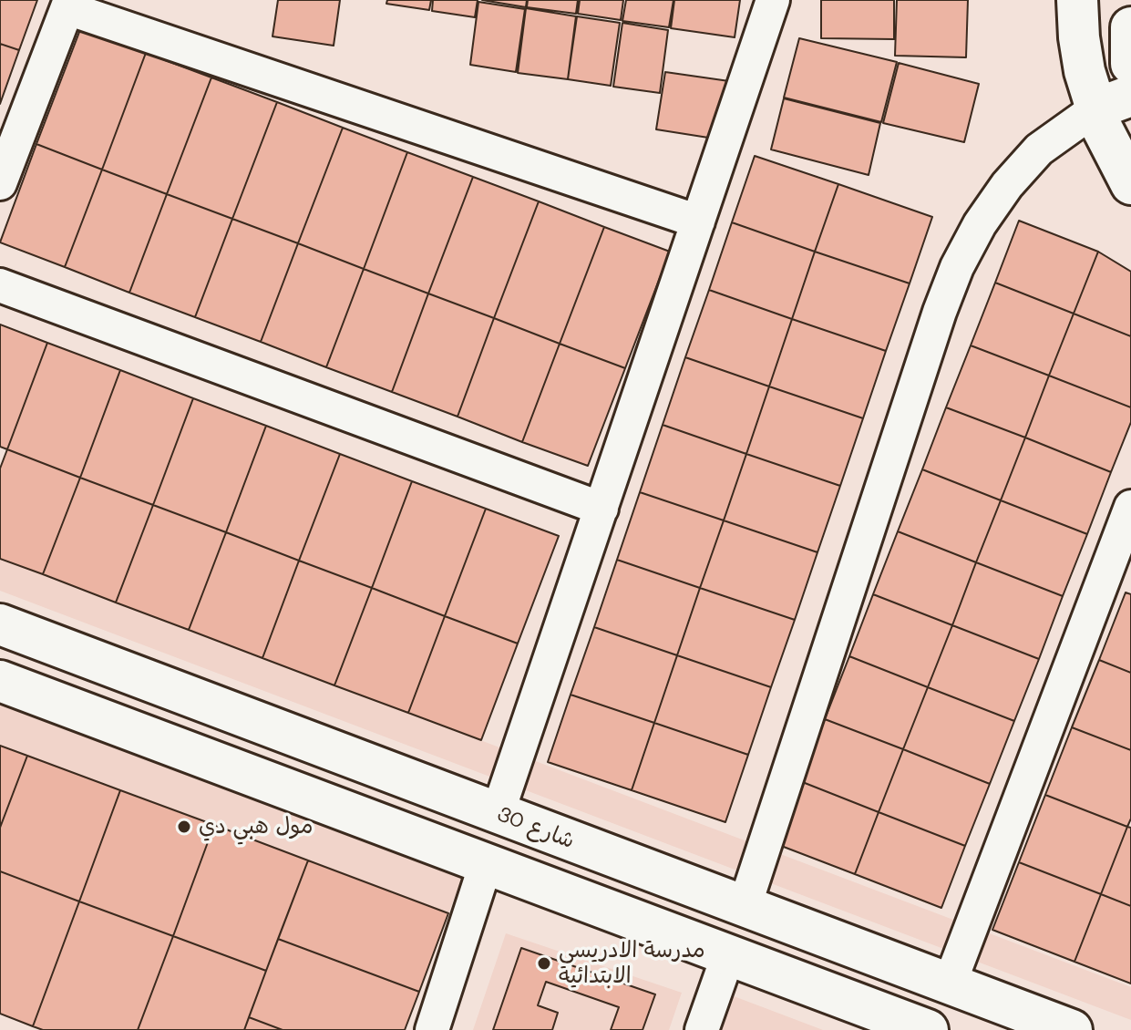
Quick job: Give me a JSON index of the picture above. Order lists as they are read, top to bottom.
{
  "streets": {
    "street": ["شارع 30"]
  },
  "places": ["مول هبي دي", "مدرسة الادريسي الابتدائية"]
}
